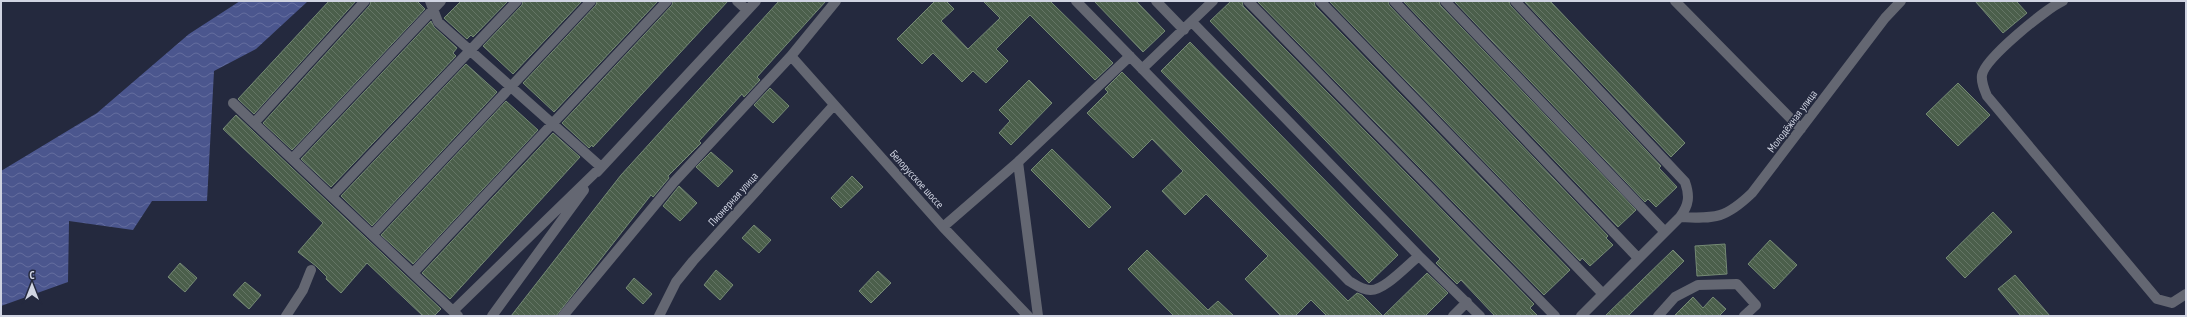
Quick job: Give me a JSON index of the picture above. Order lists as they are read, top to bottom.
{
  "streets": {
    "street": ["Молодёжная улица", "Белорусское шоссе", "Пионерная улица"]
  },
  "crossings": [
    ["Белорусское шоссе", "Пионерная улица"]
  ],
  "north": "top"
}
